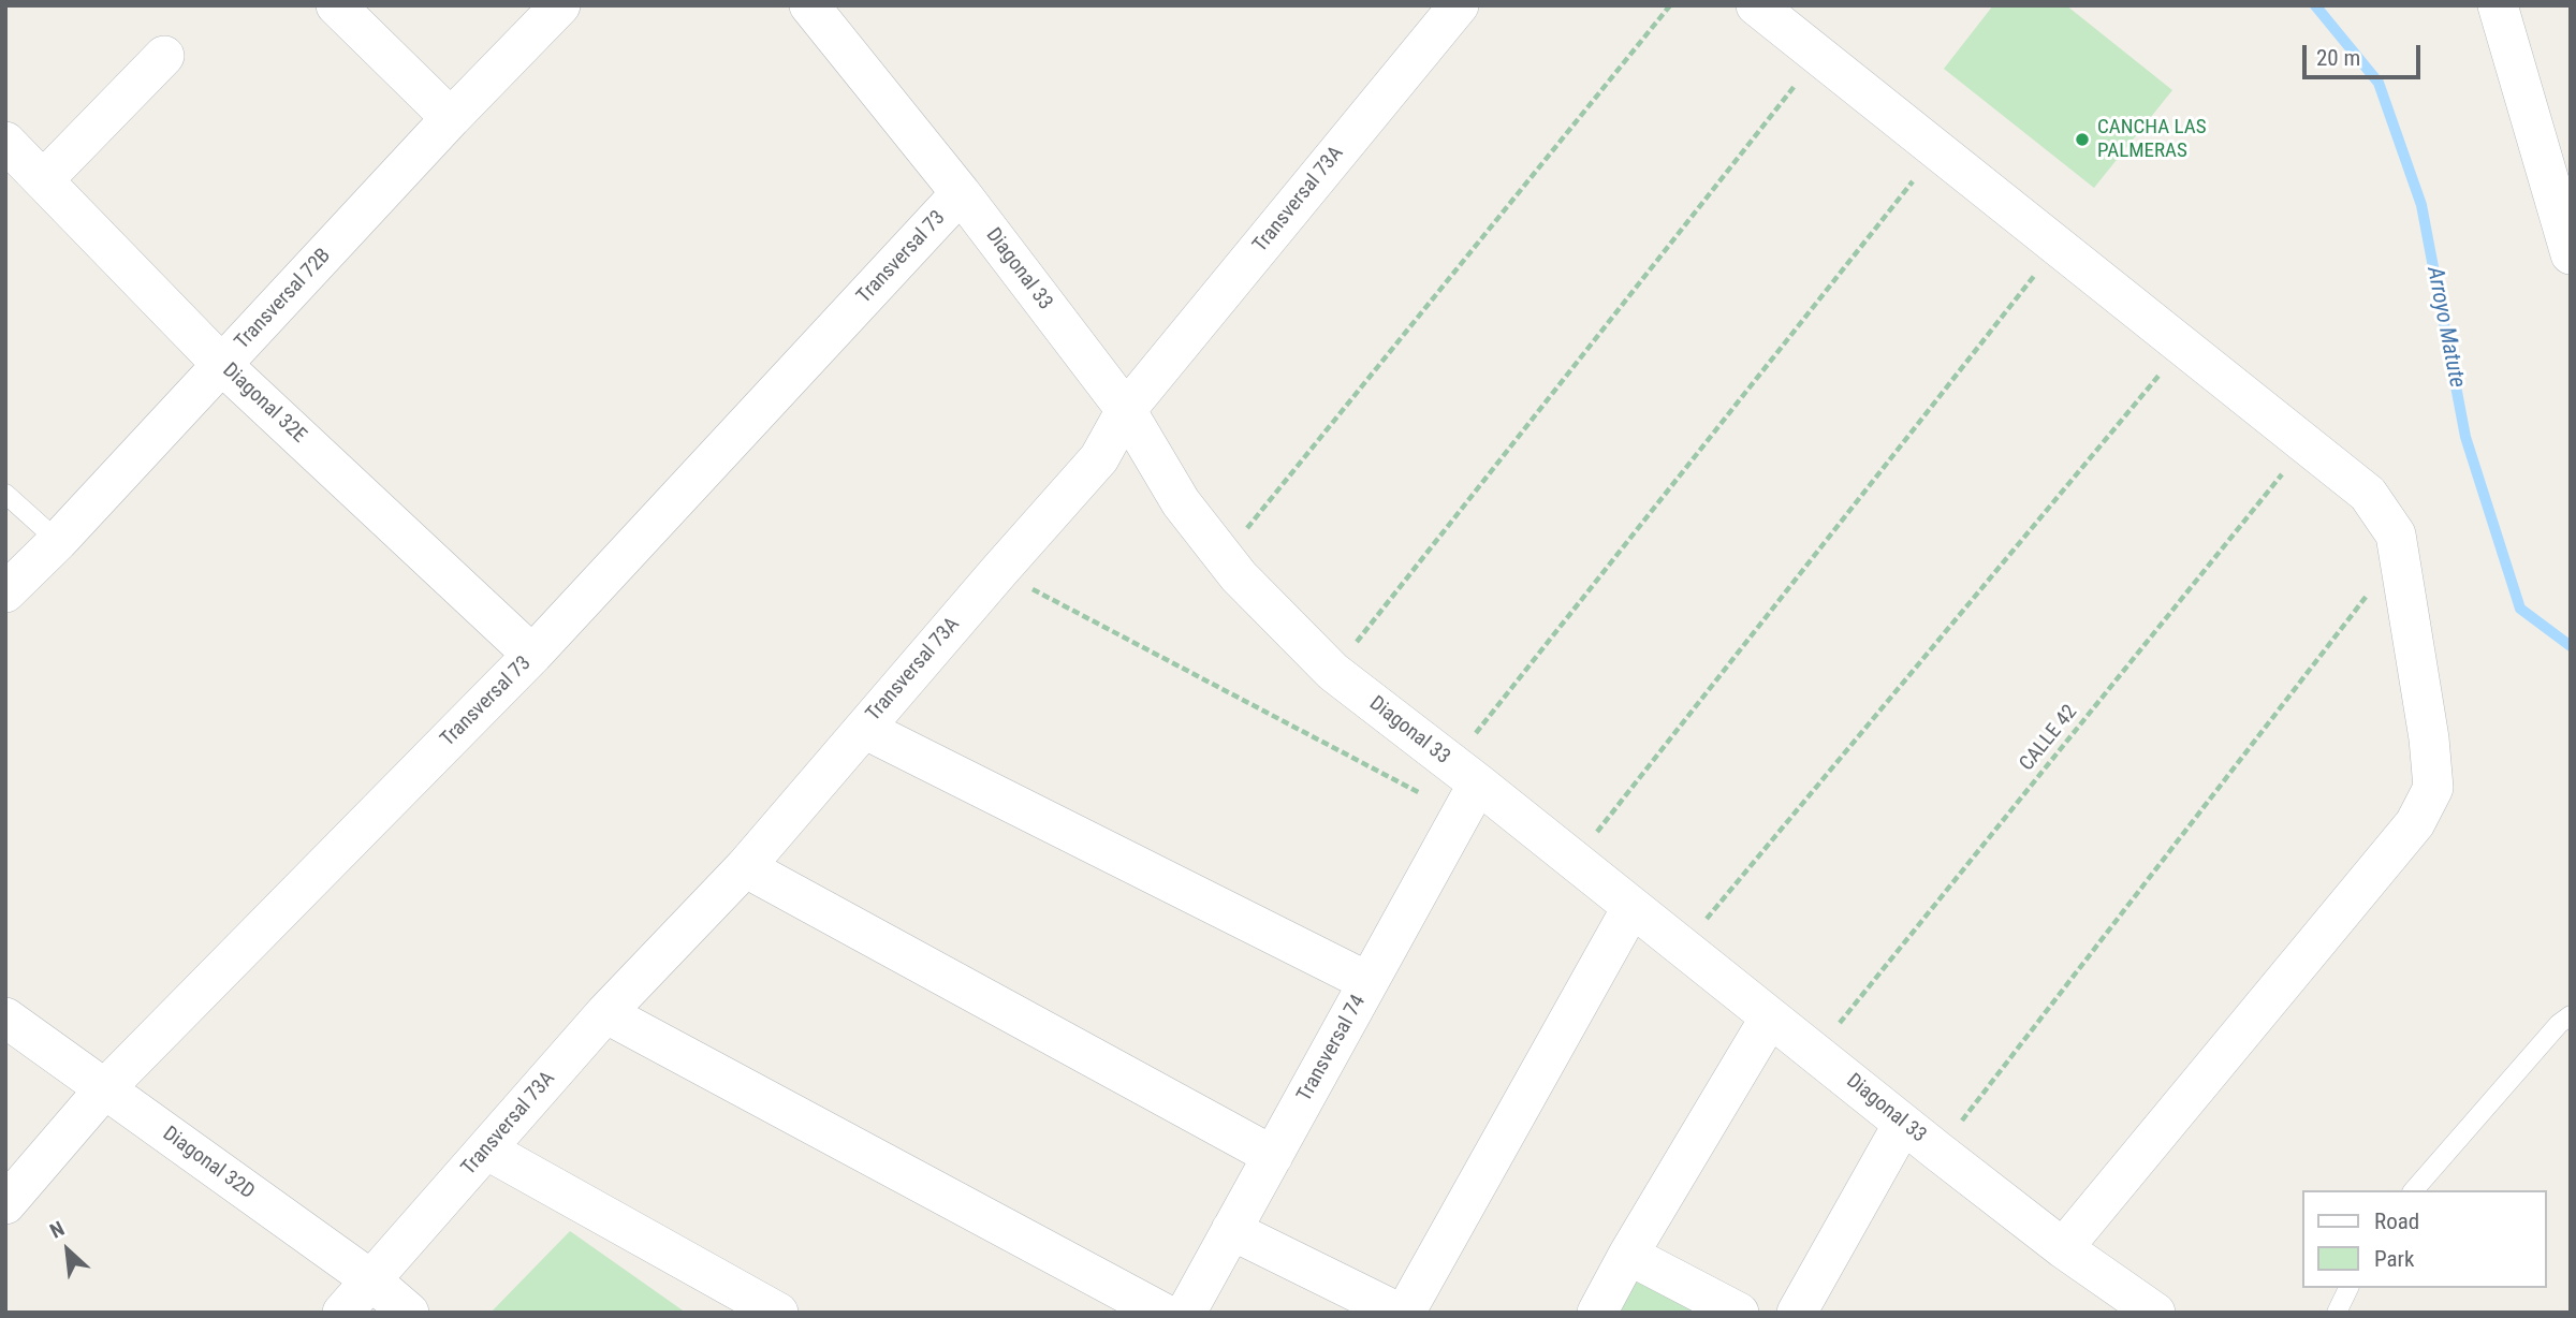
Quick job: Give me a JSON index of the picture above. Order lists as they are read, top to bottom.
{
  "streets": {
    "street": [
      "Transversal 73A",
      "Transversal 73",
      "Diagonal 33",
      "Transversal 72B",
      "Diagonal 32E",
      "Transversal 74",
      "Diagonal 32D"
    ],
    "path": ["CALLE 42"]
  },
  "crossings": [
    ["Transversal 73A", "Diagonal 33"],
    ["Transversal 73A", "Diagonal 32D"],
    ["Transversal 73", "Diagonal 33"],
    ["Transversal 73", "Diagonal 32E"],
    ["Transversal 73", "Diagonal 32D"],
    ["Diagonal 33", "CALLE 42"],
    ["Diagonal 33", "Transversal 74"],
    ["Transversal 72B", "Diagonal 32E"]
  ],
  "water": ["Arroyo Matute"],
  "places": ["CANCHA LAS PALMERAS"],
  "legend": ["Road", "Park"],
  "scale_bar": "20 m",
  "north": "top left"
}
